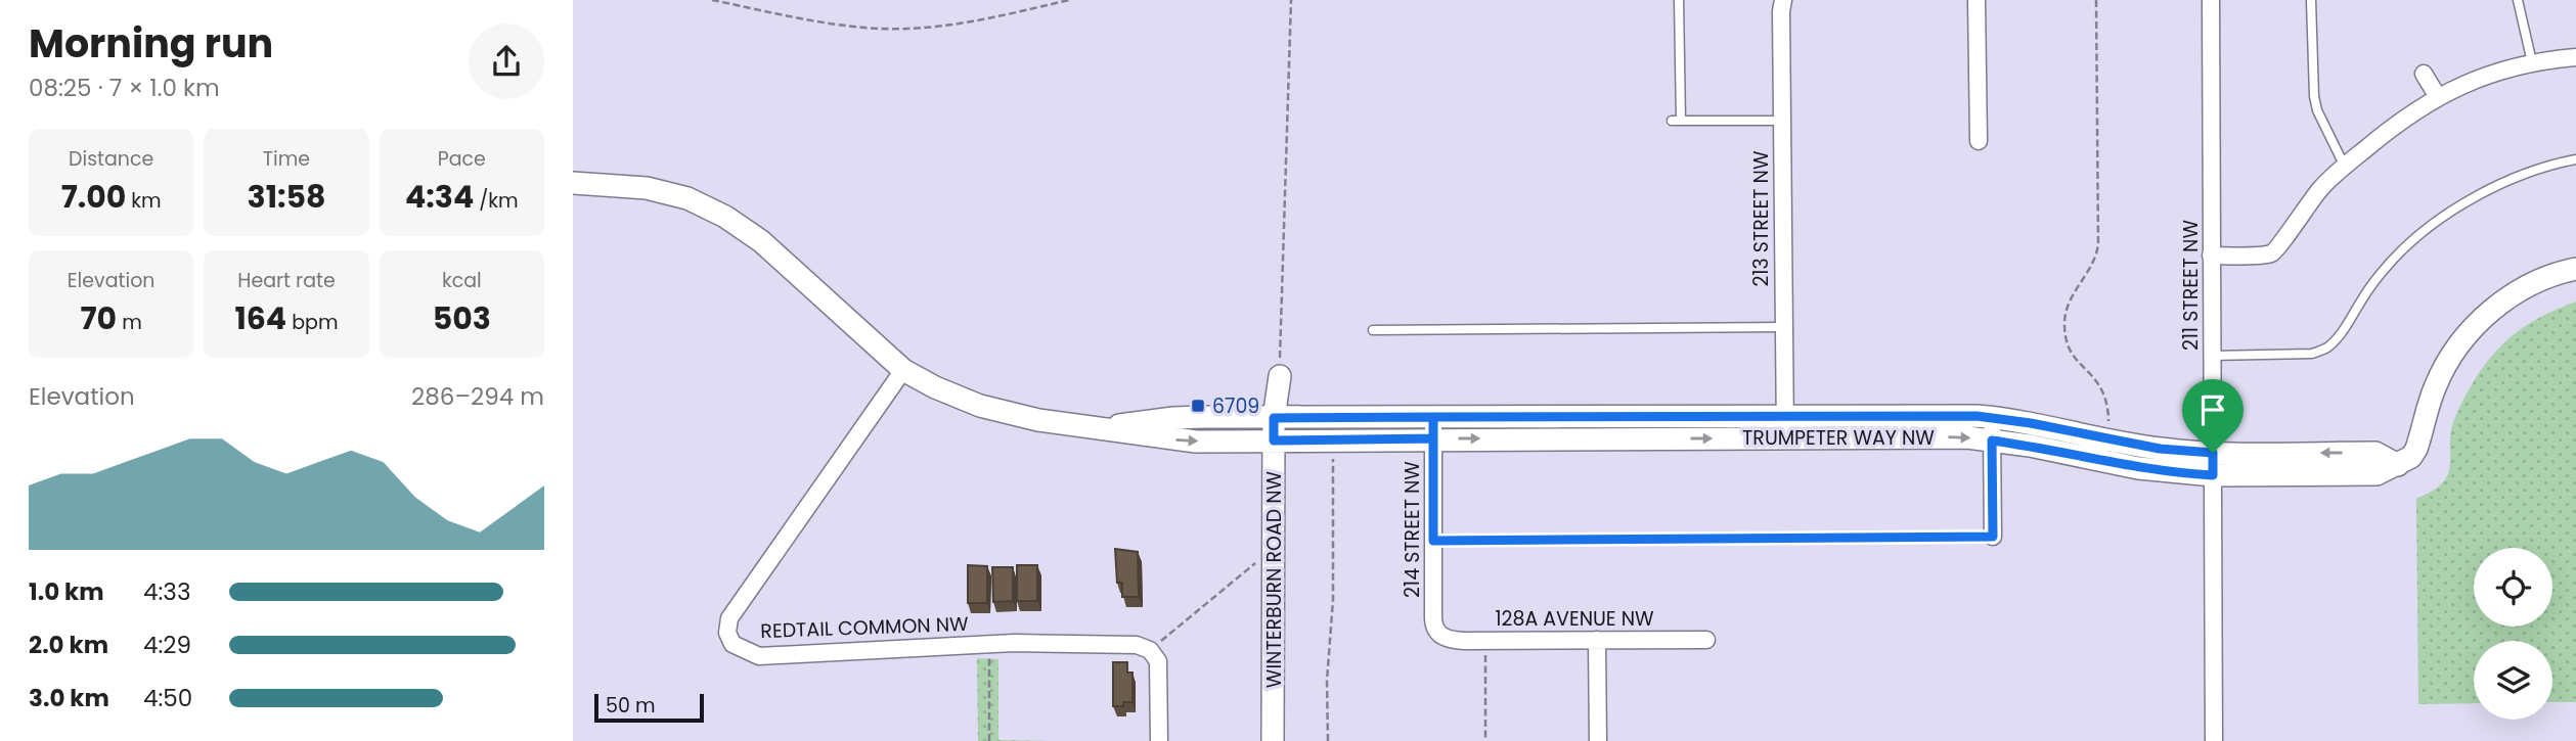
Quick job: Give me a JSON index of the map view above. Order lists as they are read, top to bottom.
{
  "streets": {
    "street": [
      "213 STREET NW",
      "211 STREET NW",
      "TRUMPETER WAY NW",
      "214 STREET NW",
      "WINTERBURN ROAD NW",
      "128A AVENUE NW",
      "REDTAIL COMMON NW"
    ]
  },
  "crossings": [
    ["213 STREET NW", "TRUMPETER WAY NW"],
    ["211 STREET NW", "TRUMPETER WAY NW"],
    ["TRUMPETER WAY NW", "214 STREET NW"],
    ["TRUMPETER WAY NW", "WINTERBURN ROAD NW"],
    ["214 STREET NW", "128A AVENUE NW"]
  ],
  "places": {
    "transit": ["6709"]
  },
  "scale_bar": "50 m",
  "page": {
    "heading": ["Morning run", "08:25 · 7 × 1.0 km"],
    "stats": [
      ["Distance", "7.00 km"],
      ["Time", "31:58"],
      ["Pace", "4:34 /km"],
      ["Elevation", "70 m"],
      ["Heart rate", "164 bpm"],
      ["kcal", "503"]
    ],
    "chart": ["Elevation", "286–294 m"],
    "list": [
      {
        "name": "1.0 km",
        "note": "4:33"
      },
      {
        "name": "2.0 km",
        "note": "4:29"
      },
      {
        "name": "3.0 km",
        "note": "4:50"
      }
    ],
    "scale": "50 m"
  }
}
